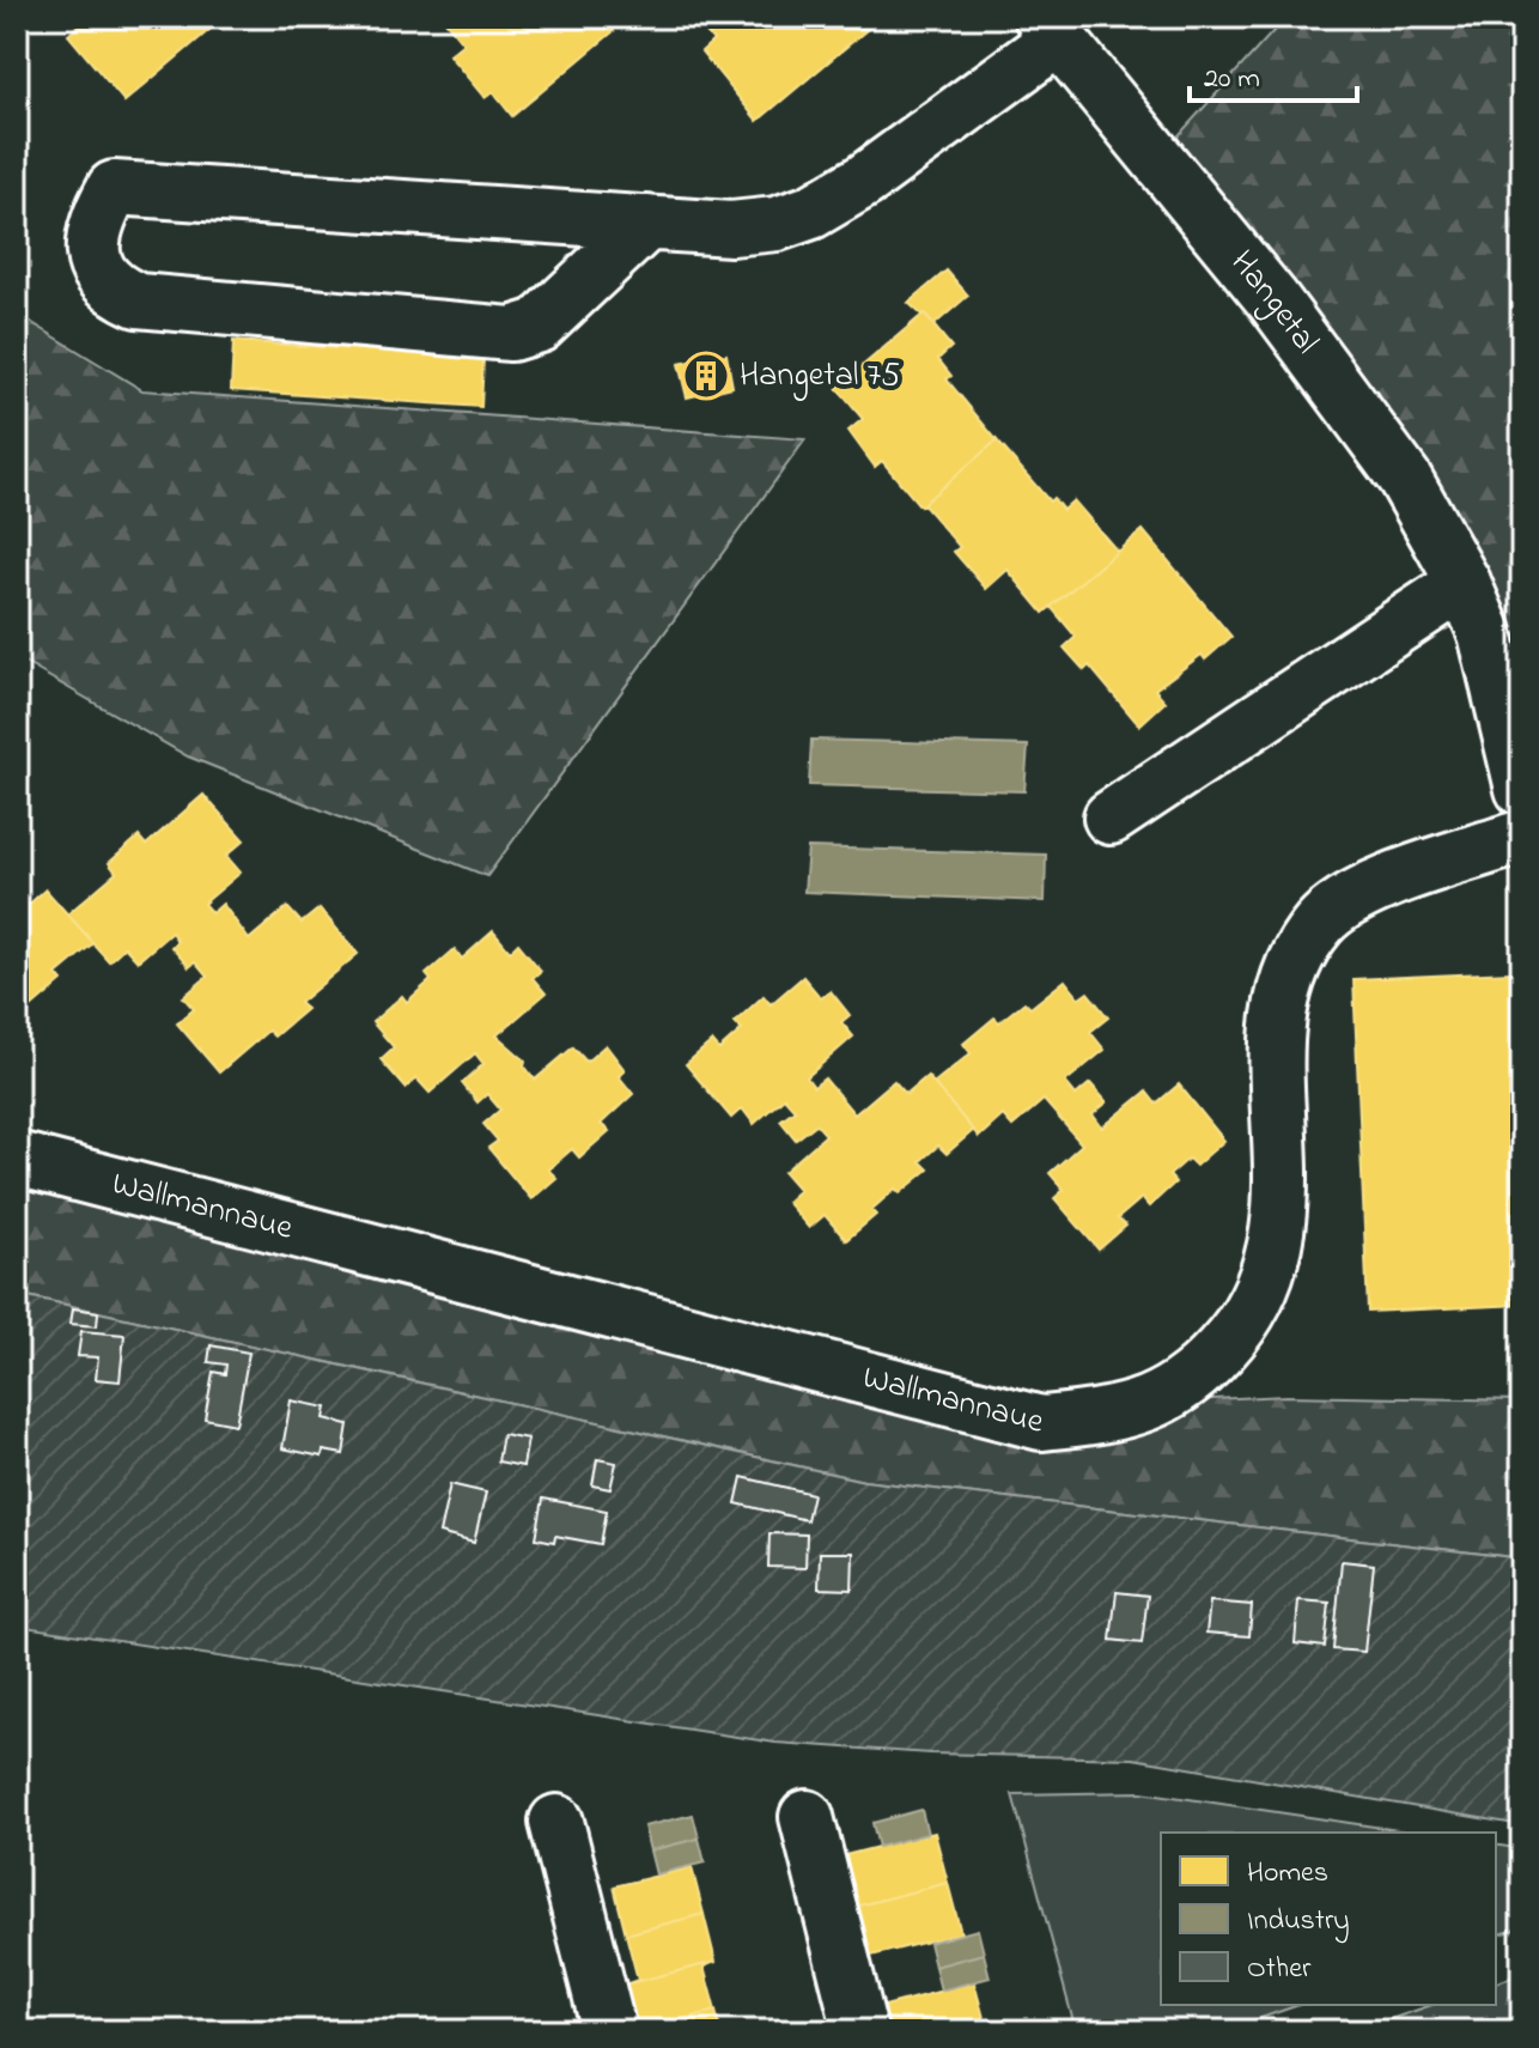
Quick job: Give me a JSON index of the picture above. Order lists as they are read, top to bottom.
{
  "streets": {
    "street": ["Hangetal", "Wallmannaue"]
  },
  "places": {
    "building": ["Hangetal 75"]
  },
  "legend": ["Homes", "Industry", "Other"],
  "scale_bar": "20 m"
}
